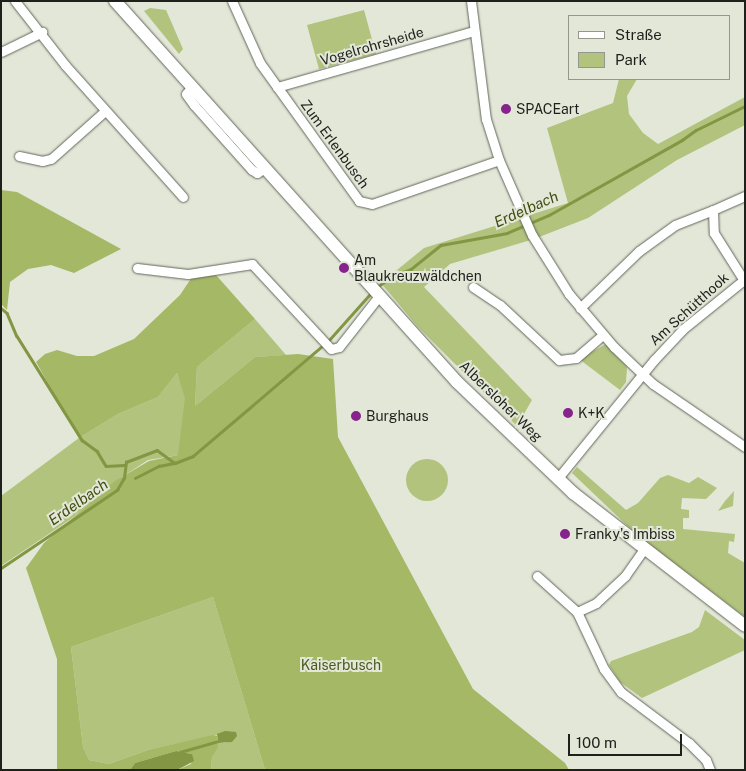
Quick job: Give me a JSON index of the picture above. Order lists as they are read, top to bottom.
{
  "streets": {
    "main road": ["Albersloher Weg"],
    "street": ["Vogelrohrsheide", "Zum Erlenbusch", "Am Schütthook"]
  },
  "crossings": [
    ["Vogelrohrsheide", "Zum Erlenbusch"],
    ["Am Schütthook", "Albersloher Weg"]
  ],
  "water": ["Erdelbach"],
  "parks": ["Kaiserbusch"],
  "places": [
    "SPACEart",
    "Am Blaukreuzwäldchen",
    "K+K",
    "Burghaus",
    "Franky's Imbiss"
  ],
  "legend": ["Straße", "Park"],
  "scale_bar": "100 m"
}
